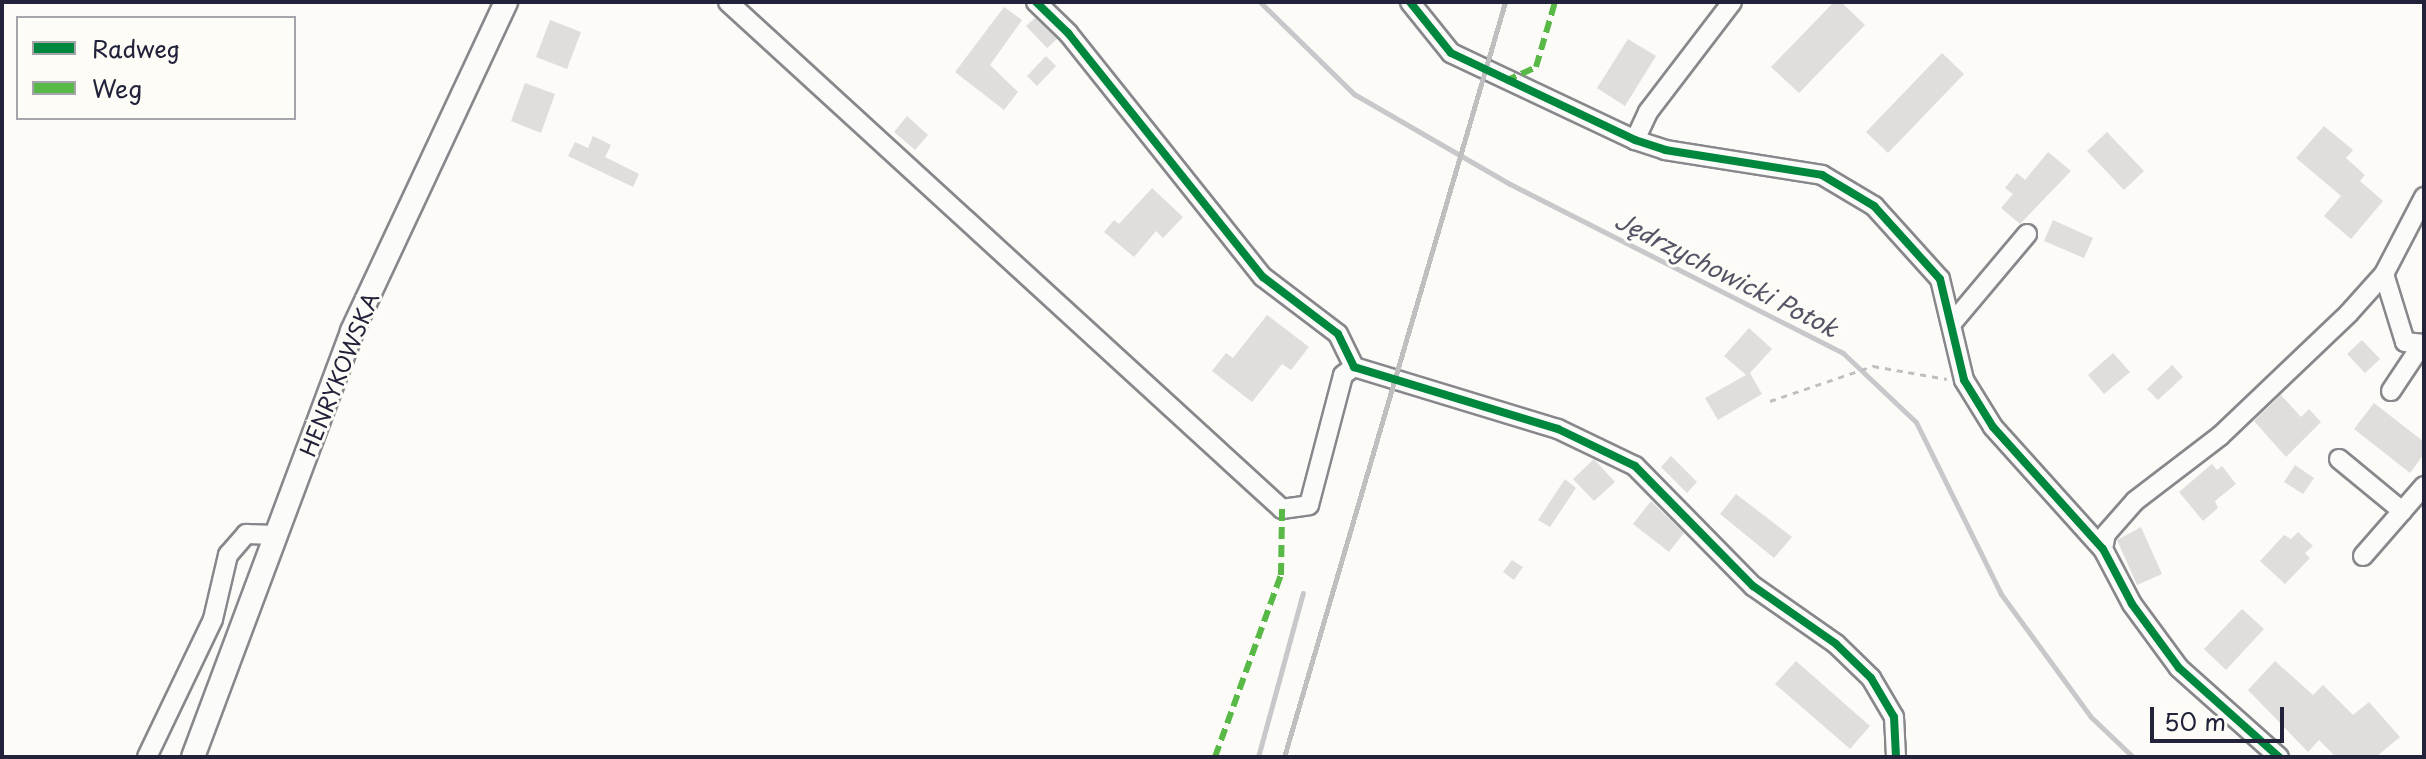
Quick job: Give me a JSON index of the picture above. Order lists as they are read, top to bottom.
{
  "streets": {
    "main road": ["HENRYKOWSKA"]
  },
  "water": ["Jędrzychowicki Potok"],
  "legend": ["Radweg", "Weg"],
  "scale_bar": "50 m"
}
